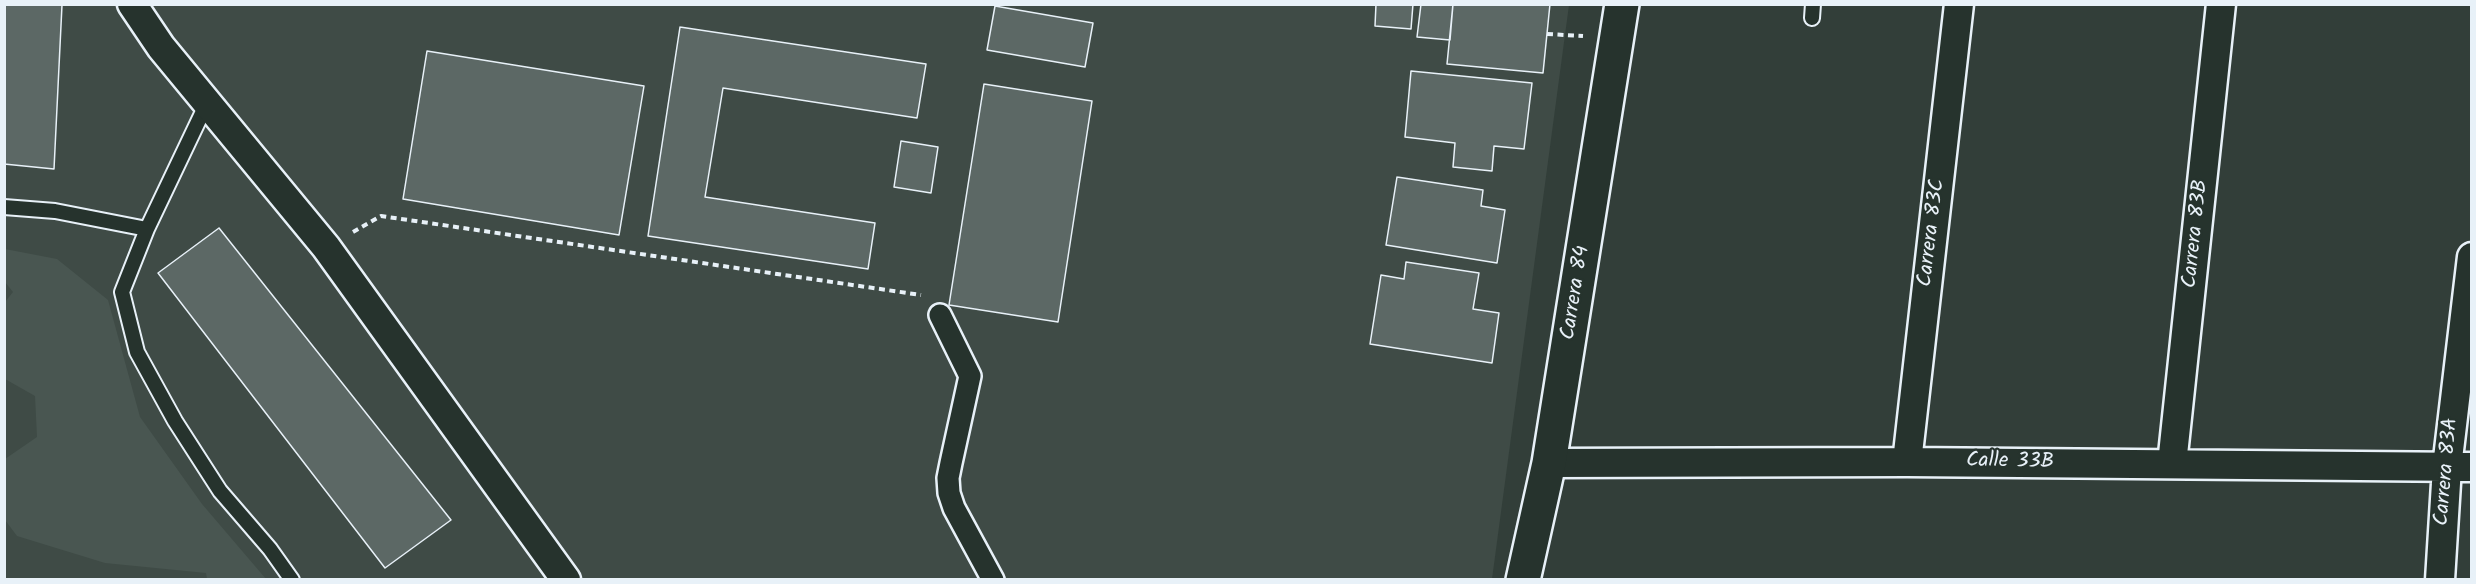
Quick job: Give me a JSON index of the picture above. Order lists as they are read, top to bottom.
{
  "streets": {
    "street": [
      "Carrera 83C",
      "Carrera 83B",
      "Carrera 84",
      "Calle 33B",
      "Carrera 83A"
    ]
  },
  "crossings": [
    ["Carrera 83C", "Calle 33B"],
    ["Carrera 83B", "Calle 33B"],
    ["Carrera 84", "Calle 33B"],
    ["Calle 33B", "Carrera 83A"]
  ]
}
